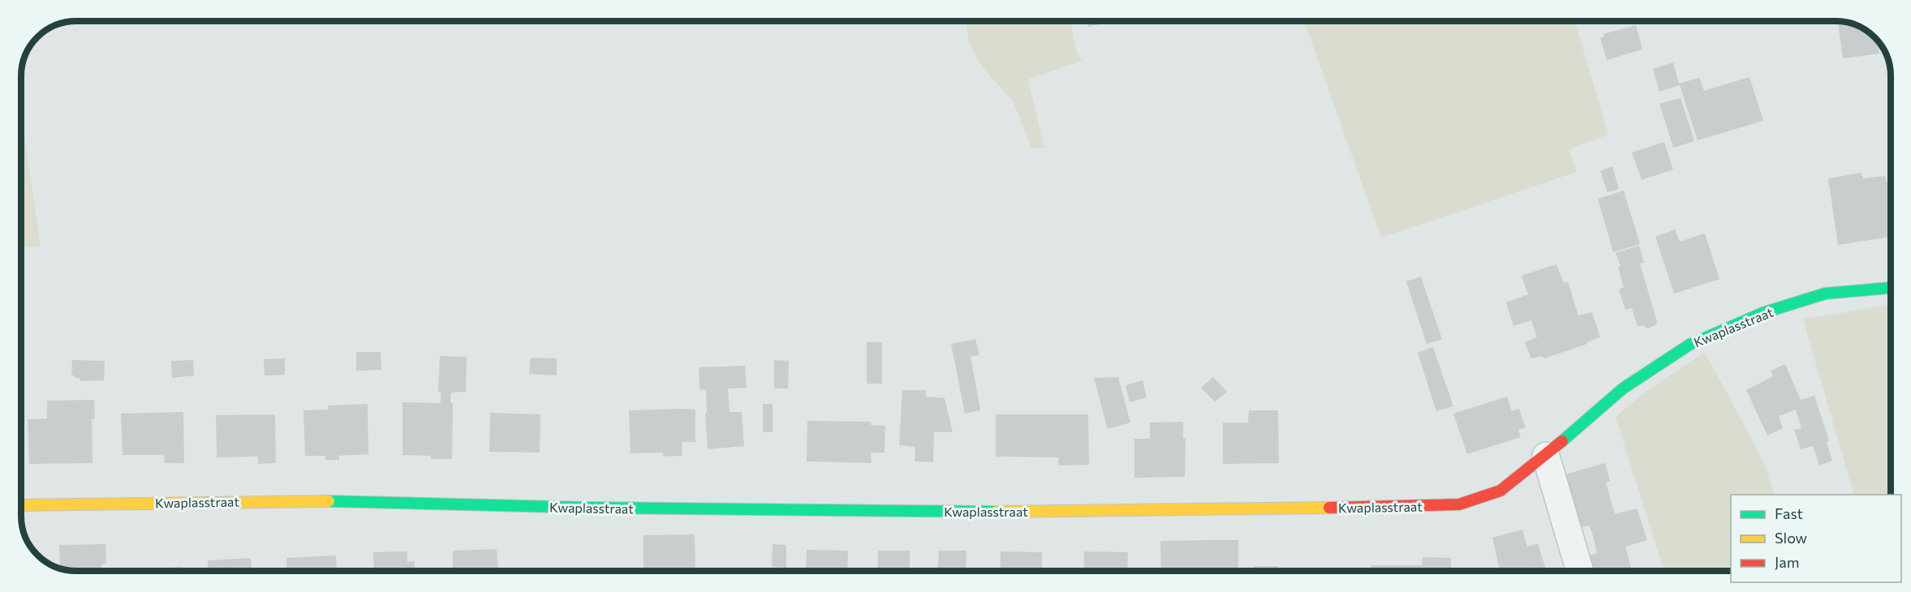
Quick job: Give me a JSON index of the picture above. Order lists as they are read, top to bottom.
{
  "streets": {
    "street": ["Kwaplasstraat"]
  },
  "legend": ["Fast", "Slow", "Jam"]
}
